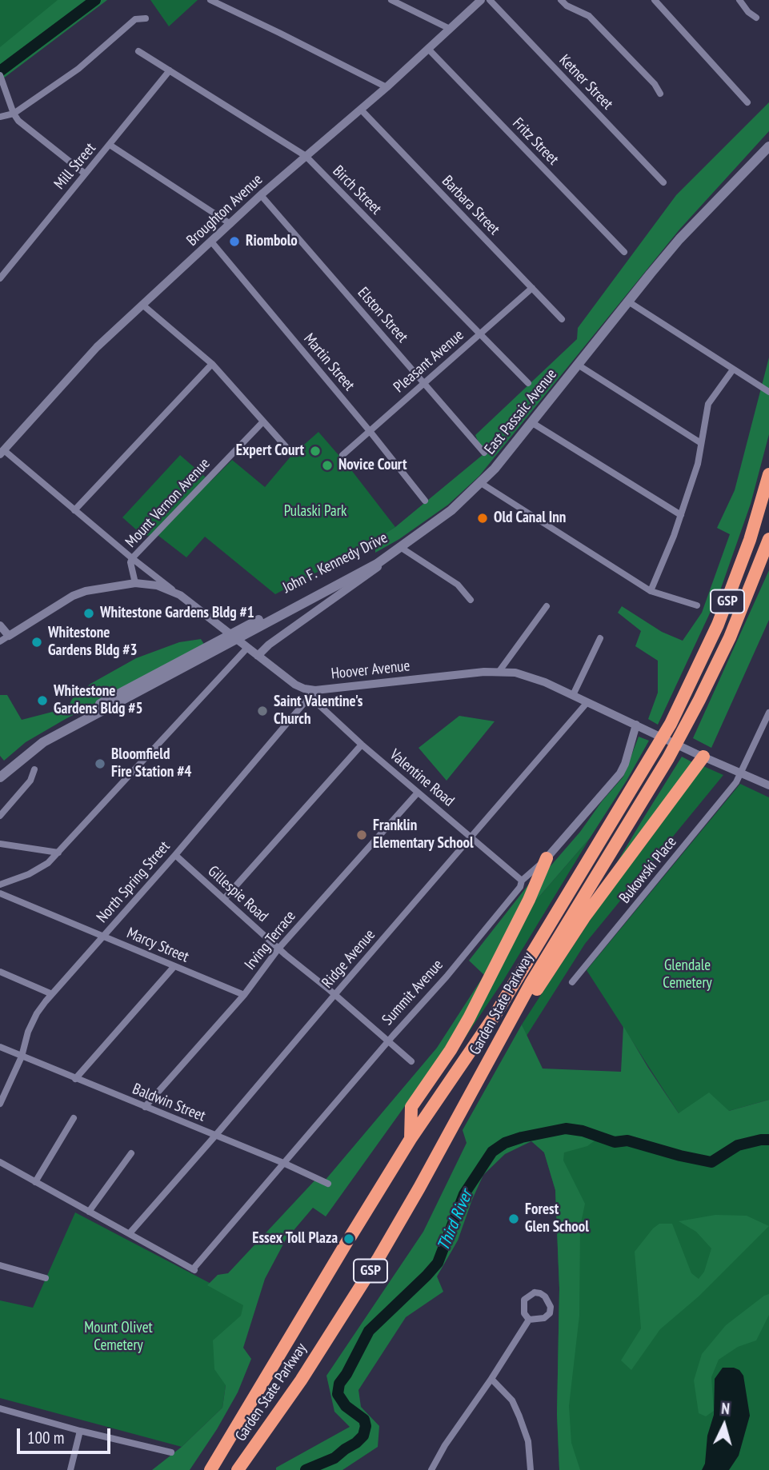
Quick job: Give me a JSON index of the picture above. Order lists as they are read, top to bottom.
{
  "streets": {
    "highway": ["GSP", "Garden State Parkway"],
    "main road": ["East Passaic Avenue", "John F. Kennedy Drive"],
    "street": [
      "Ketner Street",
      "Fritz Street",
      "Mill Street",
      "Birch Street",
      "Barbara Street",
      "Broughton Avenue",
      "Elston Street",
      "Pleasant Avenue",
      "Martin Street",
      "Mount Vernon Avenue",
      "Hoover Avenue",
      "Valentine Road",
      "Bukowski Place",
      "North Spring Street",
      "Gillespie Road",
      "Irving Terrace",
      "Marcy Street",
      "Ridge Avenue",
      "Summit Avenue",
      "Baldwin Street"
    ]
  },
  "crossings": [
    ["Fritz Street", "Broughton Avenue"],
    ["Mill Street", "Birch Street"],
    ["Birch Street", "Broughton Avenue"],
    ["Birch Street", "Pleasant Avenue"],
    ["Barbara Street", "Broughton Avenue"],
    ["Barbara Street", "Pleasant Avenue"],
    ["Broughton Avenue", "Elston Street"],
    ["Broughton Avenue", "Martin Street"],
    ["Elston Street", "Pleasant Avenue"],
    ["Pleasant Avenue", "Martin Street"],
    ["East Passaic Avenue", "John F. Kennedy Drive"],
    ["East Passaic Avenue", "Hoover Avenue"],
    ["Mount Vernon Avenue", "Hoover Avenue"],
    ["John F. Kennedy Drive", "Hoover Avenue"],
    ["Hoover Avenue", "Valentine Road"],
    ["Hoover Avenue", "Bukowski Place"],
    ["Hoover Avenue", "North Spring Street"],
    ["Hoover Avenue", "Ridge Avenue"],
    ["Hoover Avenue", "Summit Avenue"],
    ["Valentine Road", "North Spring Street"],
    ["Valentine Road", "Irving Terrace"],
    ["Valentine Road", "Ridge Avenue"],
    ["Valentine Road", "Summit Avenue"],
    ["North Spring Street", "Gillespie Road"],
    ["North Spring Street", "Marcy Street"],
    ["North Spring Street", "Baldwin Street"],
    ["Gillespie Road", "Irving Terrace"],
    ["Gillespie Road", "Ridge Avenue"],
    ["Gillespie Road", "Summit Avenue"],
    ["Irving Terrace", "Marcy Street"],
    ["Irving Terrace", "Baldwin Street"],
    ["Ridge Avenue", "Summit Avenue"],
    ["Ridge Avenue", "Baldwin Street"],
    ["Summit Avenue", "Baldwin Street"]
  ],
  "water": ["Third River"],
  "parks": ["Pulaski Park", "Glendale Cemetery", "Mount Olivet Cemetery"],
  "places": [
    "Riombolo",
    "Expert Court",
    "Novice Court",
    "Old Canal Inn",
    "Whitestone Gardens Bldg #1",
    "Whitestone Gardens Bldg #3",
    "Whitestone Gardens Bldg #5",
    "Saint Valentine's Church",
    "Bloomfield Fire Station #4",
    "Franklin Elementary School",
    "Forest Glen School",
    "Essex Toll Plaza"
  ],
  "scale_bar": "100 m",
  "north": "top"
}
